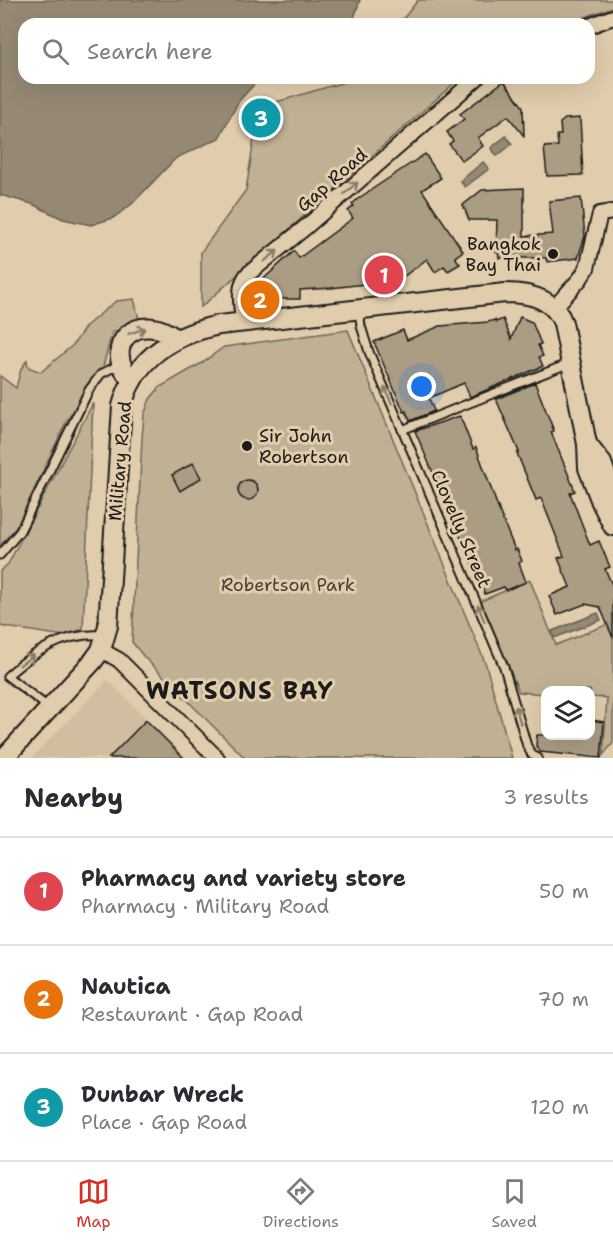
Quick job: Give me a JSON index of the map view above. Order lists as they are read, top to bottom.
{
  "streets": {
    "street": ["Gap Road", "Military Road"],
    "lane": ["Clovelly Street"]
  },
  "crossings": [
    ["Gap Road", "Military Road"],
    ["Military Road", "Clovelly Street"]
  ],
  "one_way": ["Gap Road", "Clovelly Street"],
  "districts": ["WATSONS BAY"],
  "parks": ["Robertson Park"],
  "places": ["Bangkok Bay Thai", "Sir John Robertson"],
  "page": {
    "search": "Search here",
    "pins": ["3", "1", "2"],
    "heading": ["Nearby", "3 results"],
    "list": [
      {
        "mark": "1",
        "name": "Pharmacy and variety store",
        "note": "Pharmacy · Military Road",
        "value": "50 m"
      },
      {
        "mark": "2",
        "name": "Nautica",
        "note": "Restaurant · Gap Road",
        "value": "70 m"
      },
      {
        "mark": "3",
        "name": "Dunbar Wreck",
        "note": "Place · Gap Road",
        "value": "120 m"
      }
    ],
    "nav": ["Map", "Directions", "Saved"]
  }
}
